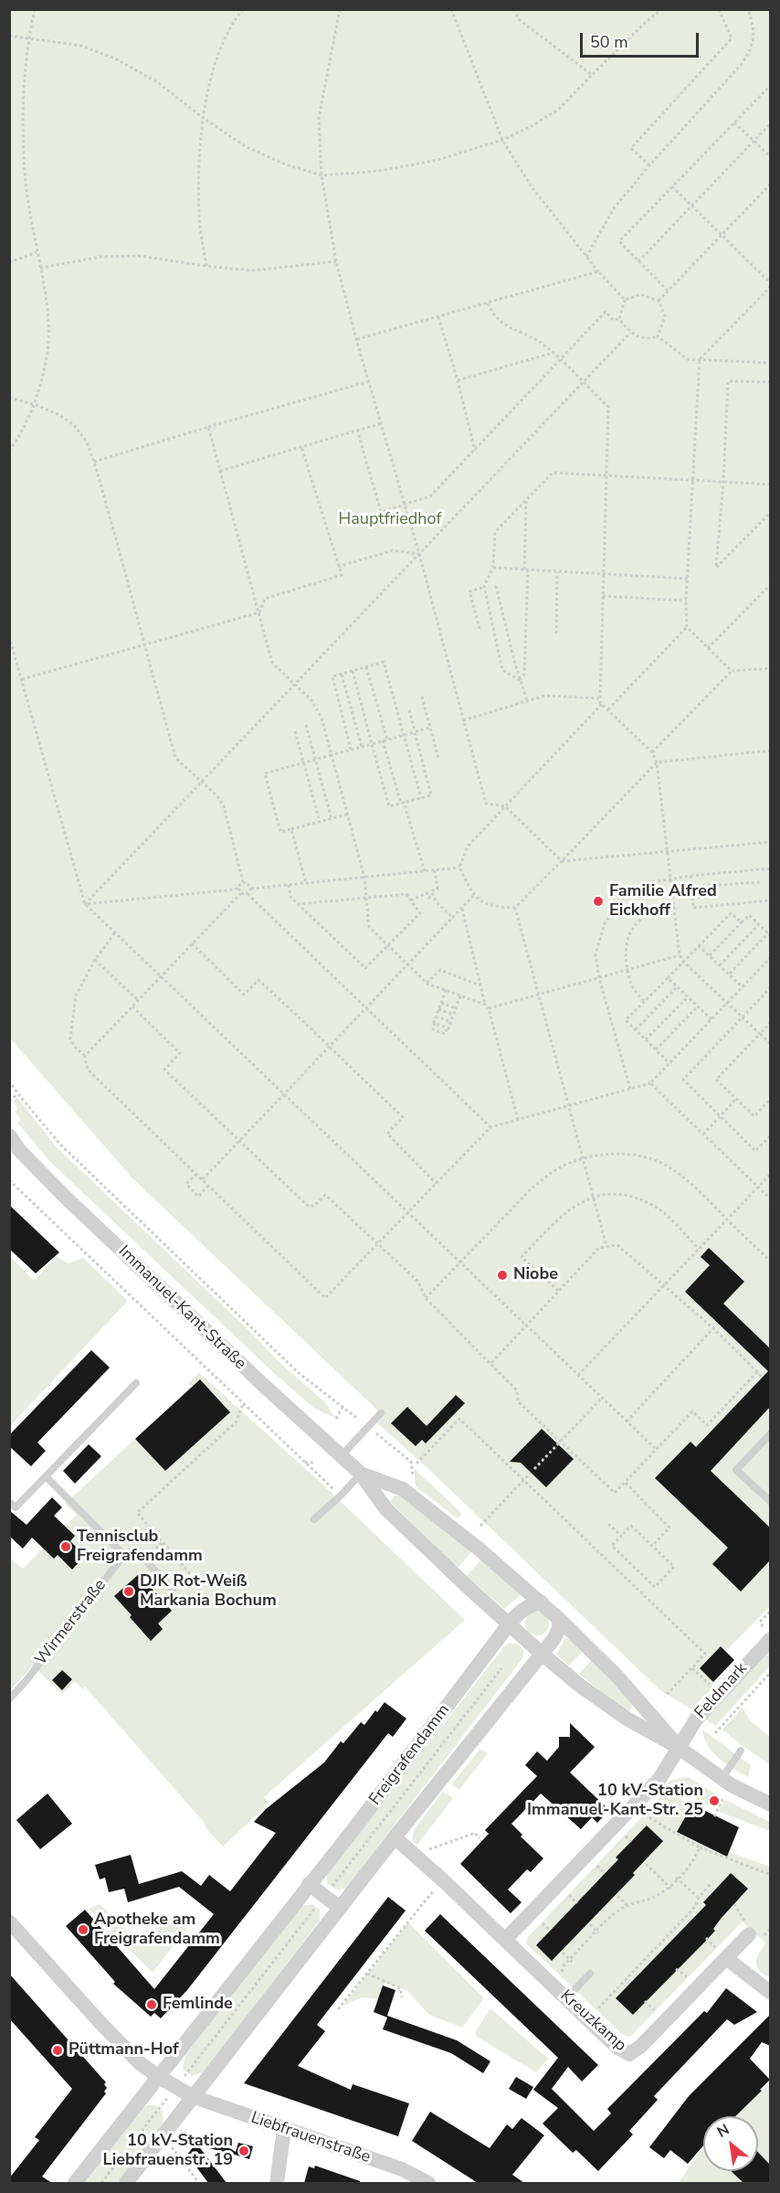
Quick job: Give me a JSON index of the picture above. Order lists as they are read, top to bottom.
{
  "streets": {
    "street": [
      "Immanuel-Kant-Straße",
      "Feldmark",
      "Freigrafendamm",
      "Kreuzkamp",
      "Liebfrauenstraße"
    ],
    "lane": ["Wirmerstraße"]
  },
  "crossings": [
    ["Immanuel-Kant-Straße", "Feldmark"],
    ["Immanuel-Kant-Straße", "Freigrafendamm"]
  ],
  "parks": ["Hauptfriedhof"],
  "places": [
    "Familie Alfred Eickhoff",
    "Niobe",
    "Tennisclub Freigrafendamm",
    "DJK Rot-Weiß Markania Bochum",
    "10 kV-Station Immanuel-Kant-Str. 25",
    "Apotheke am Freigrafendamm",
    "Femlinde",
    "Püttmann-Hof",
    "10 kV-Station Liebfrauenstr. 19"
  ],
  "scale_bar": "50 m",
  "north": "top left"
}
